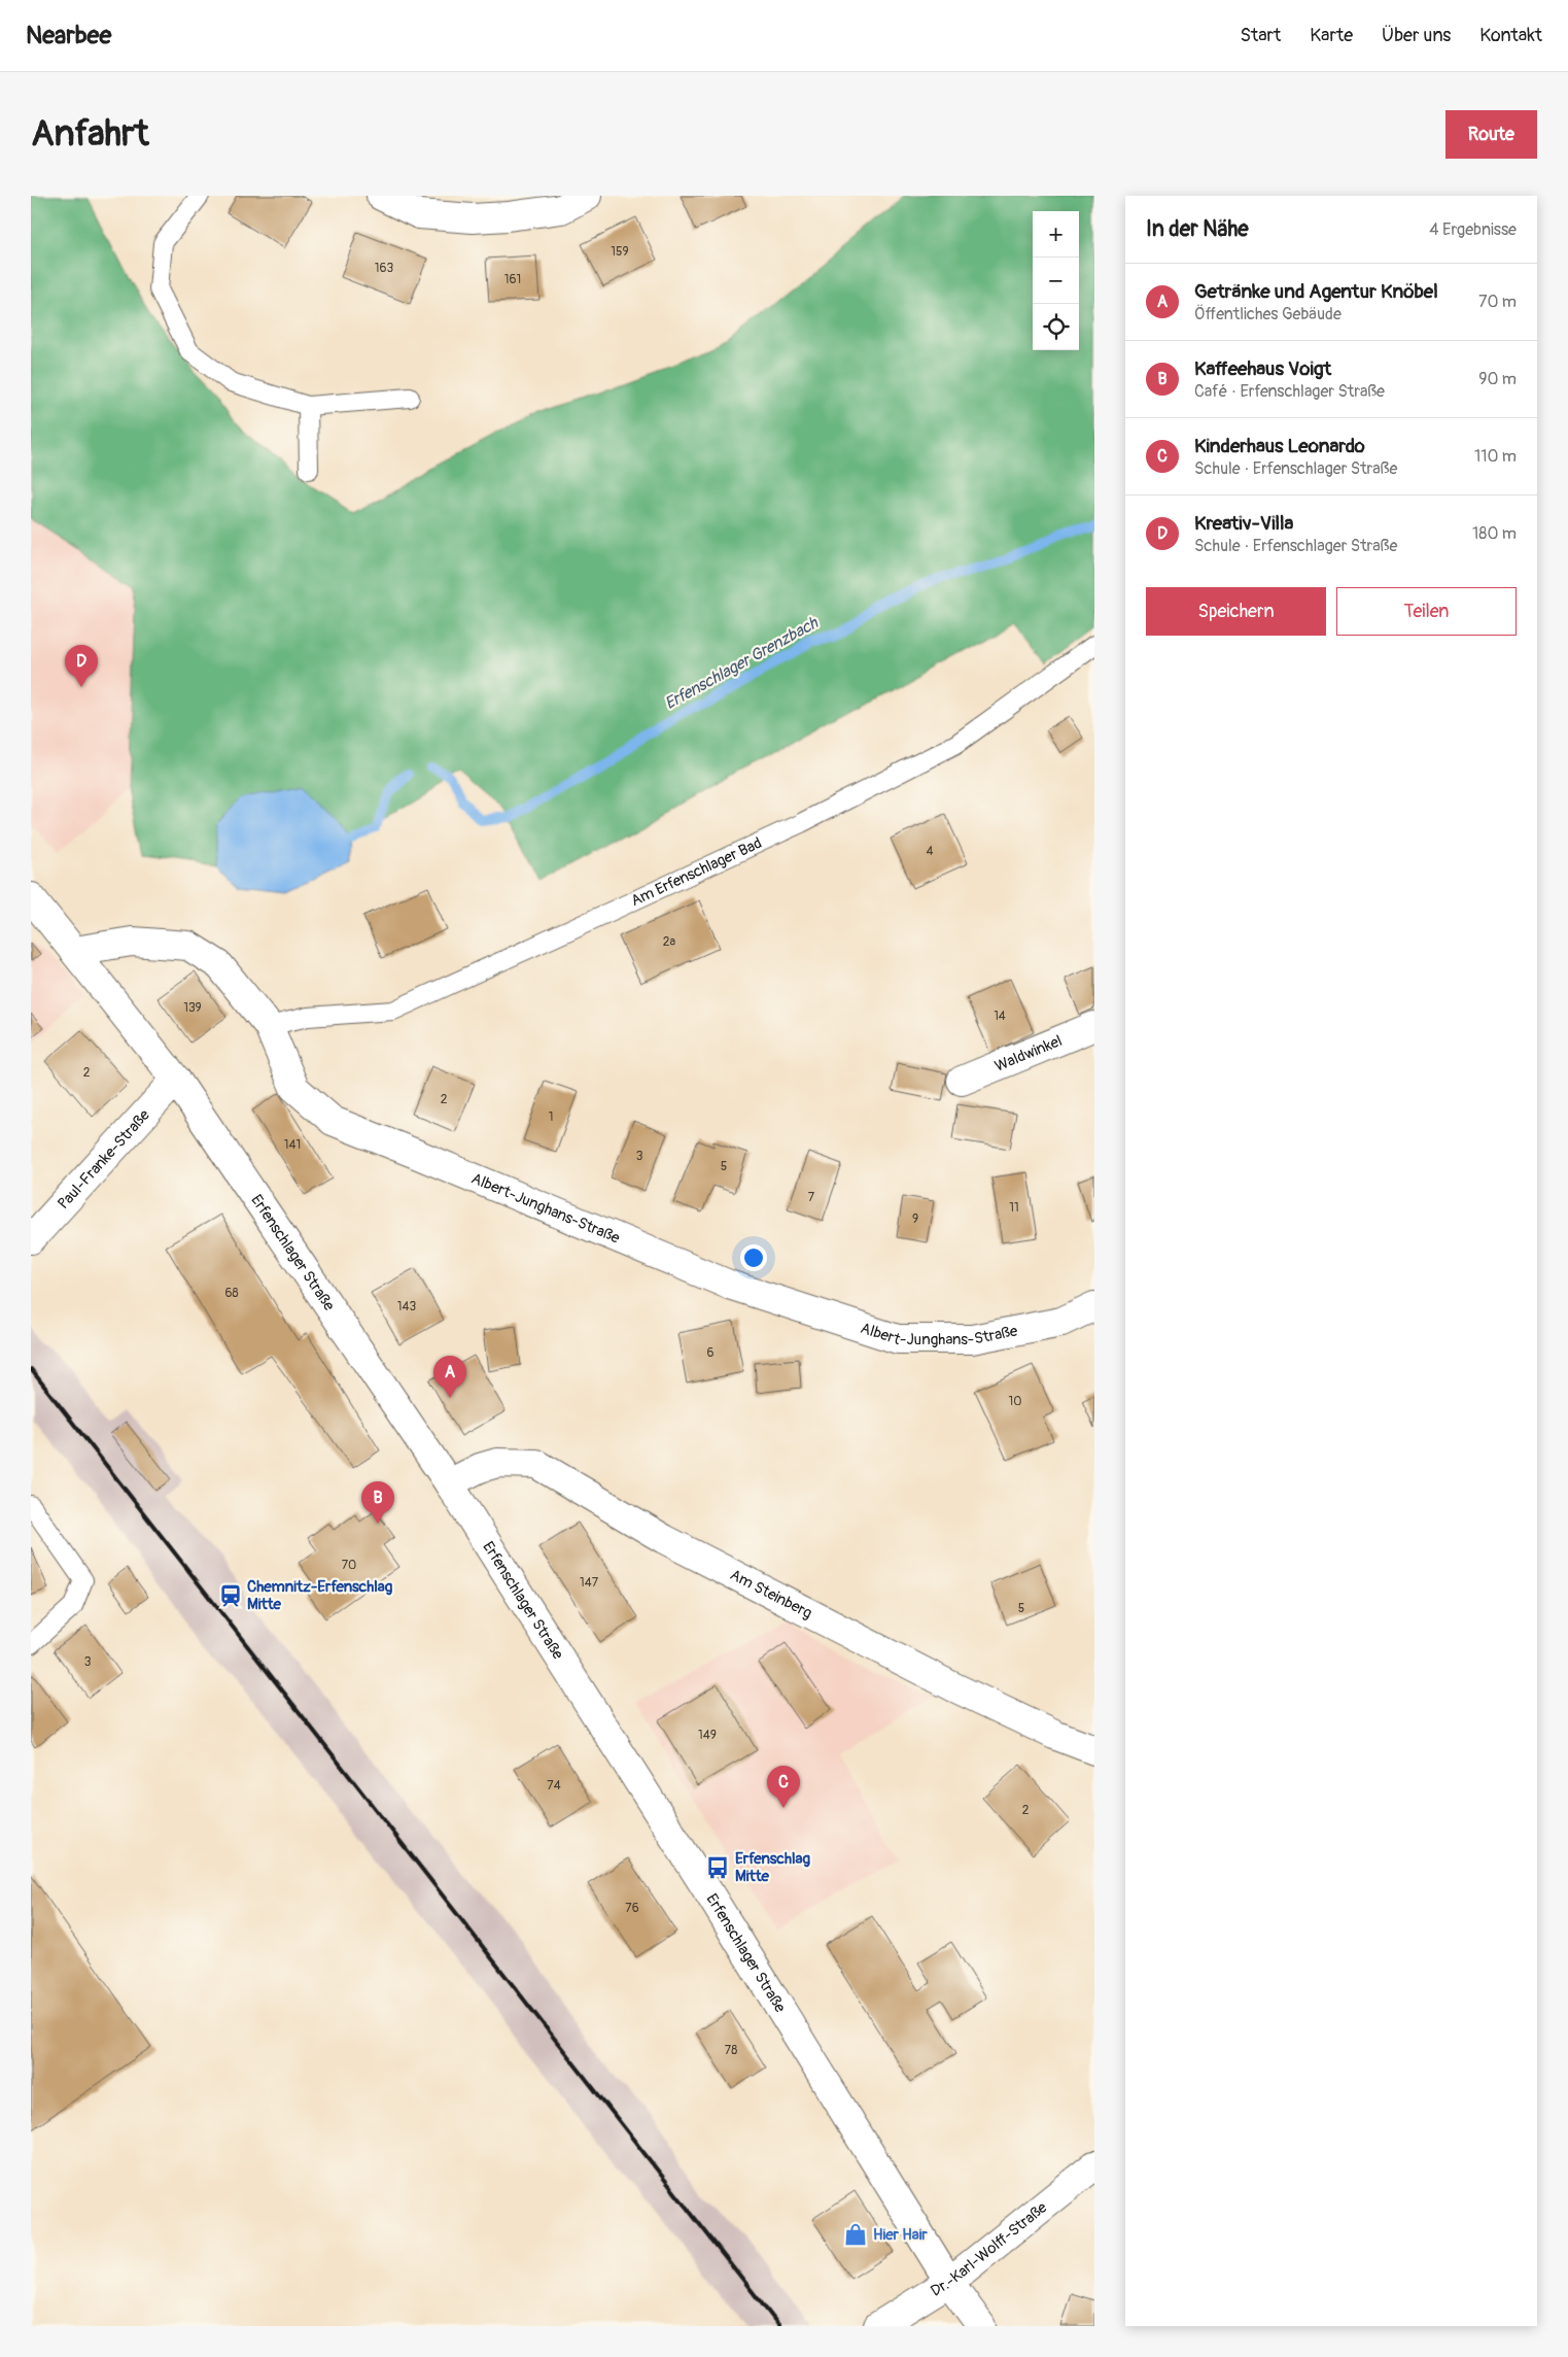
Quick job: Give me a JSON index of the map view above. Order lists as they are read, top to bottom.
{
  "streets": {
    "street": [
      "Waldwinkel",
      "Paul-Franke-Straße",
      "Albert-Junghans-Straße",
      "Erfenschlager Straße",
      "Am Steinberg",
      "Dr.-Karl-Wolff-Straße"
    ],
    "lane": ["Am Erfenschlager Bad"]
  },
  "crossings": [
    ["Am Erfenschlager Bad", "Albert-Junghans-Straße"],
    ["Paul-Franke-Straße", "Erfenschlager Straße"],
    ["Albert-Junghans-Straße", "Erfenschlager Straße"],
    ["Erfenschlager Straße", "Am Steinberg"],
    ["Erfenschlager Straße", "Dr.-Karl-Wolff-Straße"]
  ],
  "water": ["Erfenschlager Grenzbach"],
  "places": {
    "station": ["Chemnitz-Erfenschlag Mitte"],
    "bus stop": ["Erfenschlag Mitte"],
    "shop": ["Hier Hair"]
  },
  "house_numbers": [
    "159",
    "163",
    "161",
    "4",
    "2a",
    "139",
    "14",
    "2",
    "2",
    "1",
    "141",
    "3",
    "5",
    "7",
    "11",
    "9",
    "68",
    "143",
    "6",
    "10",
    "70",
    "147",
    "5",
    "3",
    "149",
    "74",
    "2",
    "76",
    "78"
  ],
  "page": {
    "header": "Nearbee",
    "nav": [
      "Start",
      "Karte",
      "Über uns",
      "Kontakt"
    ],
    "buttons": [
      "Route",
      ["Speichern", "Teilen"]
    ],
    "title": "Anfahrt",
    "heading": ["In der Nähe", "4 Ergebnisse"],
    "map_buttons": ["+", "−"],
    "list": [
      {
        "mark": "A",
        "name": "Getränke und Agentur Knöbel",
        "note": "Öffentliches Gebäude",
        "value": "70 m"
      },
      {
        "mark": "B",
        "name": "Kaffeehaus Voigt",
        "note": "Café · Erfenschlager Straße",
        "value": "90 m"
      },
      {
        "mark": "C",
        "name": "Kinderhaus Leonardo",
        "note": "Schule · Erfenschlager Straße",
        "value": "110 m"
      },
      {
        "mark": "D",
        "name": "Kreativ-Villa",
        "note": "Schule · Erfenschlager Straße",
        "value": "180 m"
      }
    ],
    "pins": [
      "D",
      "A",
      "B",
      "C"
    ]
  }
}
